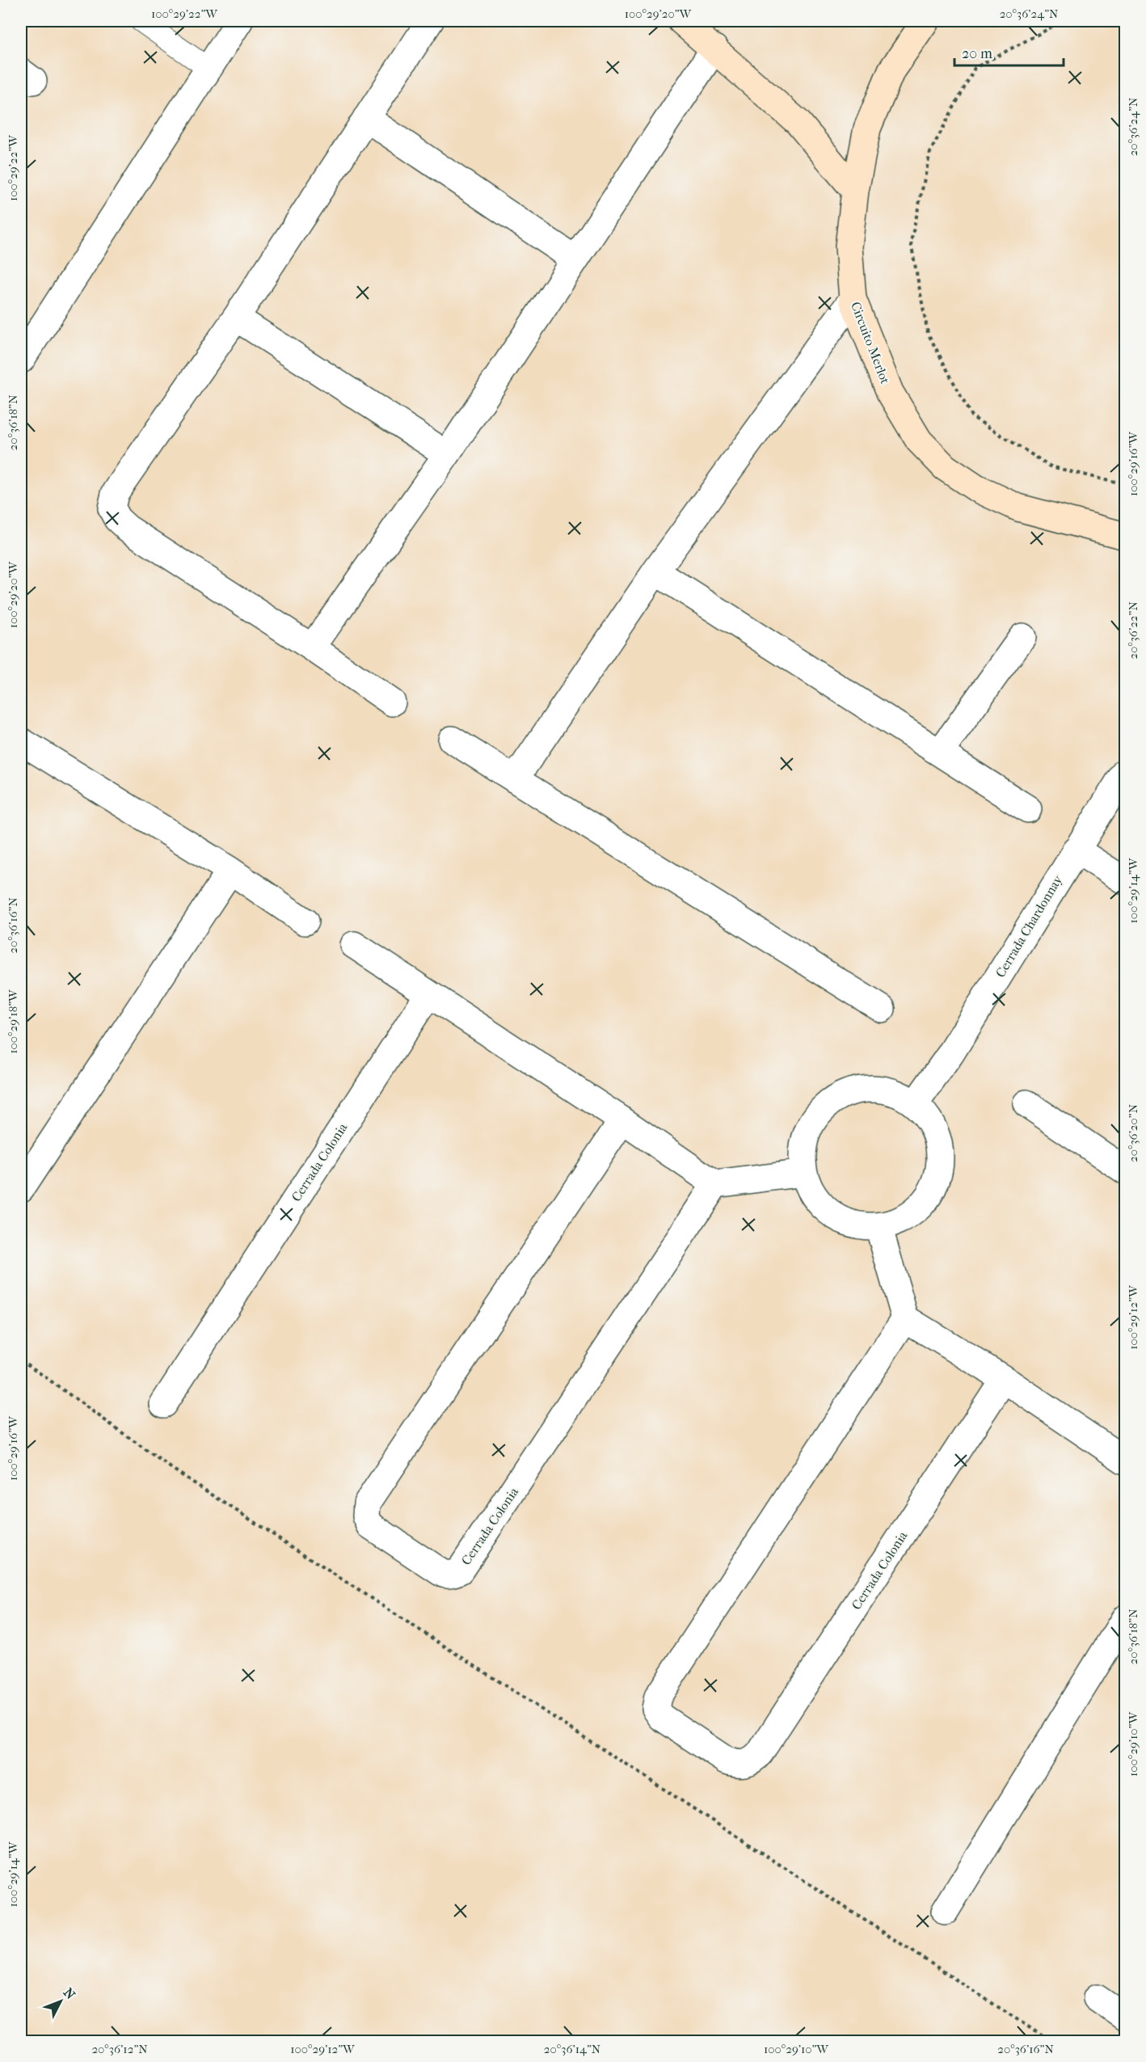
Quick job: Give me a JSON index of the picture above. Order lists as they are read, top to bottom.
{
  "streets": {
    "street": ["Circuito Merlot", "Cerrada Chardonnay", "Cerrada Colonia"]
  },
  "scale_bar": "20 m",
  "north": "top right",
  "coordinates": [
    "100°29'22\"W",
    "100°29'20\"W",
    "20°36'24\"N",
    "20°36'18\"N",
    "100°29'16\"W",
    "20°36'22\"N",
    "100°29'14\"W",
    "20°36'16\"N",
    "100°29'18\"W",
    "20°36'20\"N",
    "100°29'12\"W",
    "100°29'10\"W",
    "20°36'12\"N",
    "20°36'14\"N"
  ]
}
